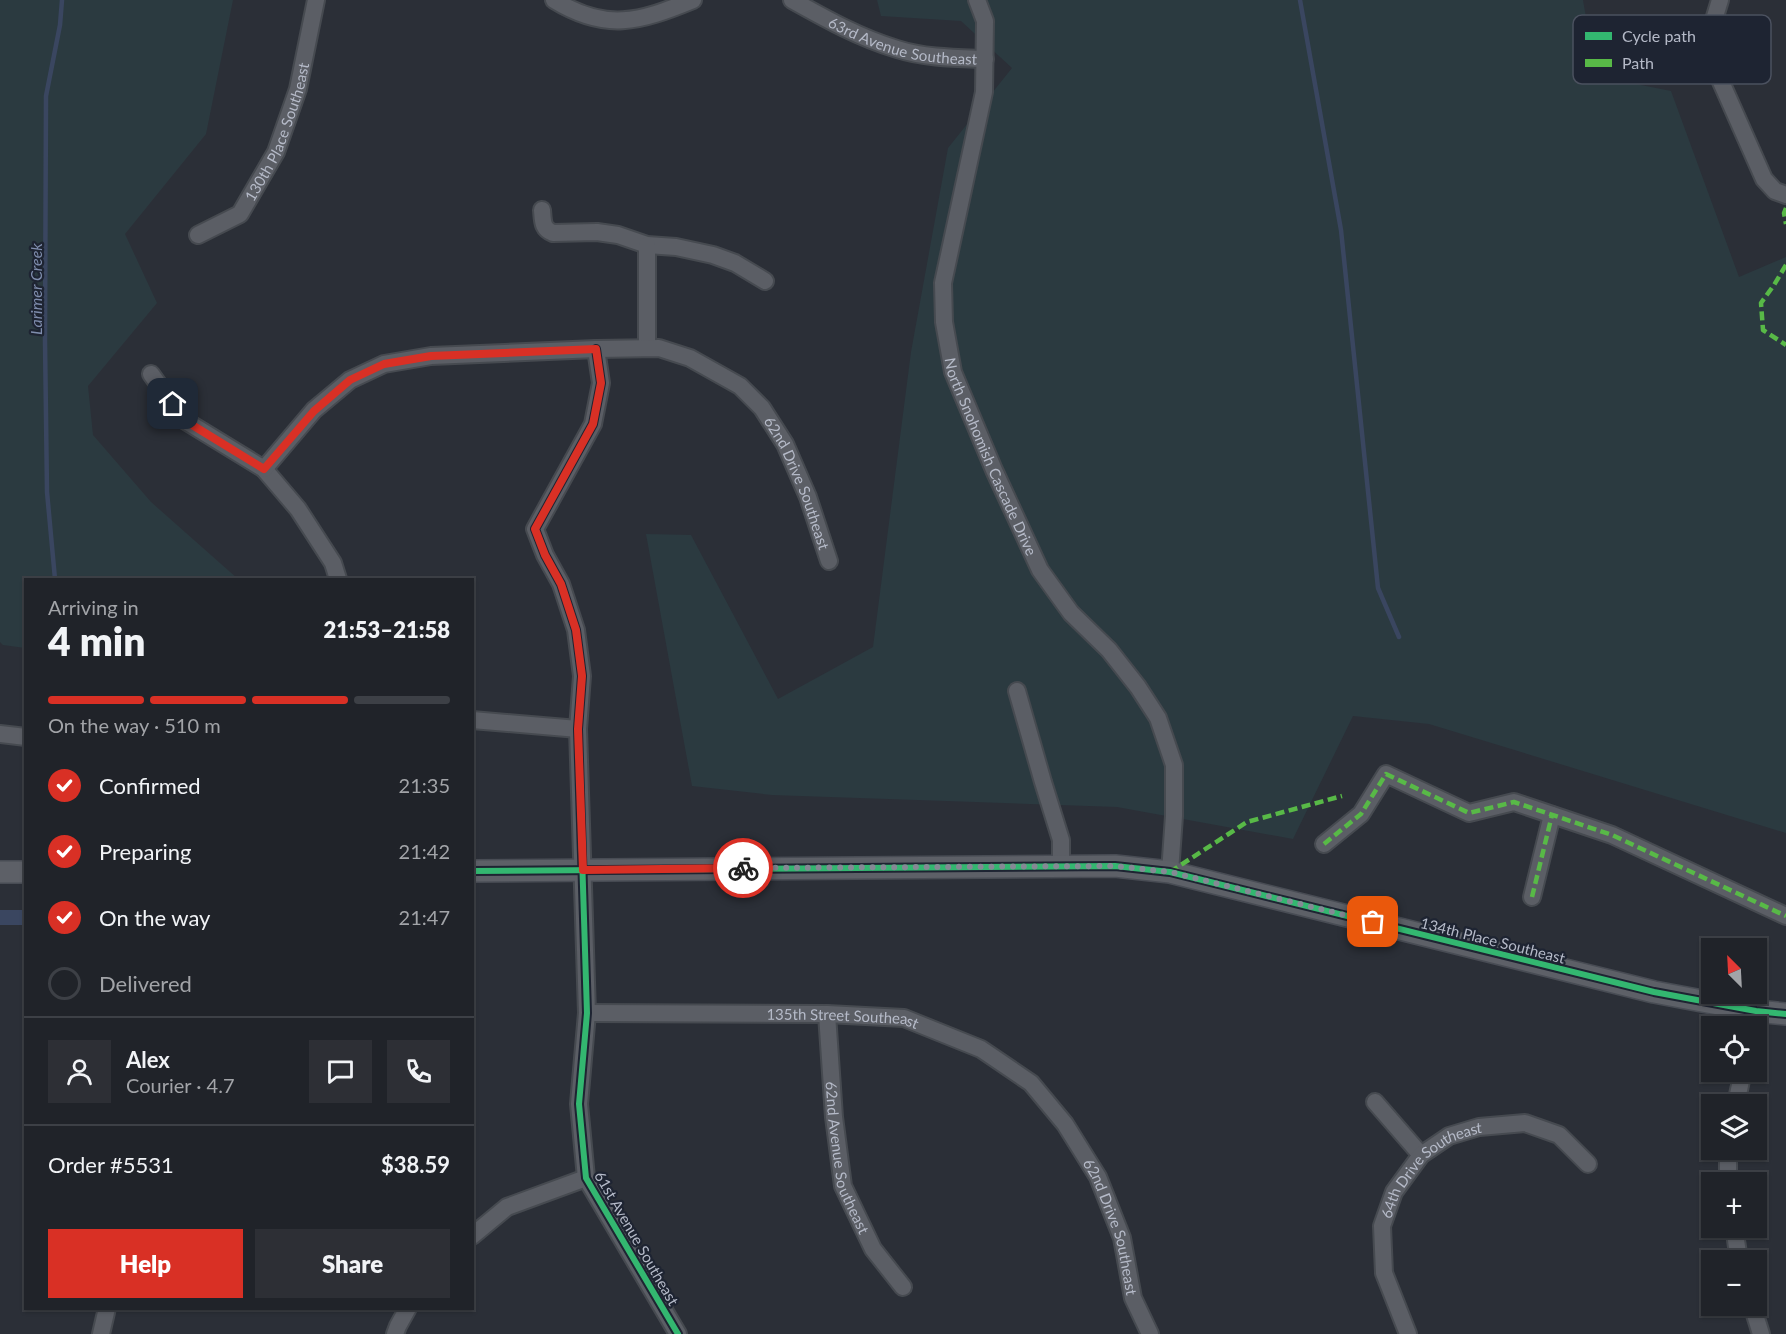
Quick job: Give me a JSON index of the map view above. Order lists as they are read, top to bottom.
{
  "streets": {
    "main road": ["134th Place Southeast"],
    "street": [
      "63rd Avenue Southeast",
      "130th Place Southeast",
      "North Snohomish Cascade Drive",
      "62nd Drive Southeast",
      "135th Street Southeast",
      "62nd Avenue Southeast",
      "64th Drive Southeast",
      "61st Avenue Southeast"
    ]
  },
  "crossings": [
    ["63rd Avenue Southeast", "North Snohomish Cascade Drive"],
    ["North Snohomish Cascade Drive", "134th Place Southeast"],
    ["62nd Drive Southeast", "135th Street Southeast"],
    ["62nd Drive Southeast", "61st Avenue Southeast"],
    ["134th Place Southeast", "61st Avenue Southeast"],
    ["135th Street Southeast", "62nd Avenue Southeast"],
    ["135th Street Southeast", "61st Avenue Southeast"]
  ],
  "water": ["Larimer Creek"],
  "legend": ["Cycle path", "Path"],
  "north": "top left",
  "page": {
    "heading": ["4 min", "Arriving in", "21:53–21:58"],
    "panel": [
      "Alex",
      "Courier · 4.7",
      "Order #5531",
      "$38.59"
    ],
    "bar": "On the way · 510 m",
    "list": [
      ["Confirmed", "21:35"],
      ["Preparing", "21:42"],
      ["On the way", "21:47"],
      "Delivered"
    ],
    "map_buttons": ["+", "−"],
    "buttons": ["Help", "Share"]
  }
}
